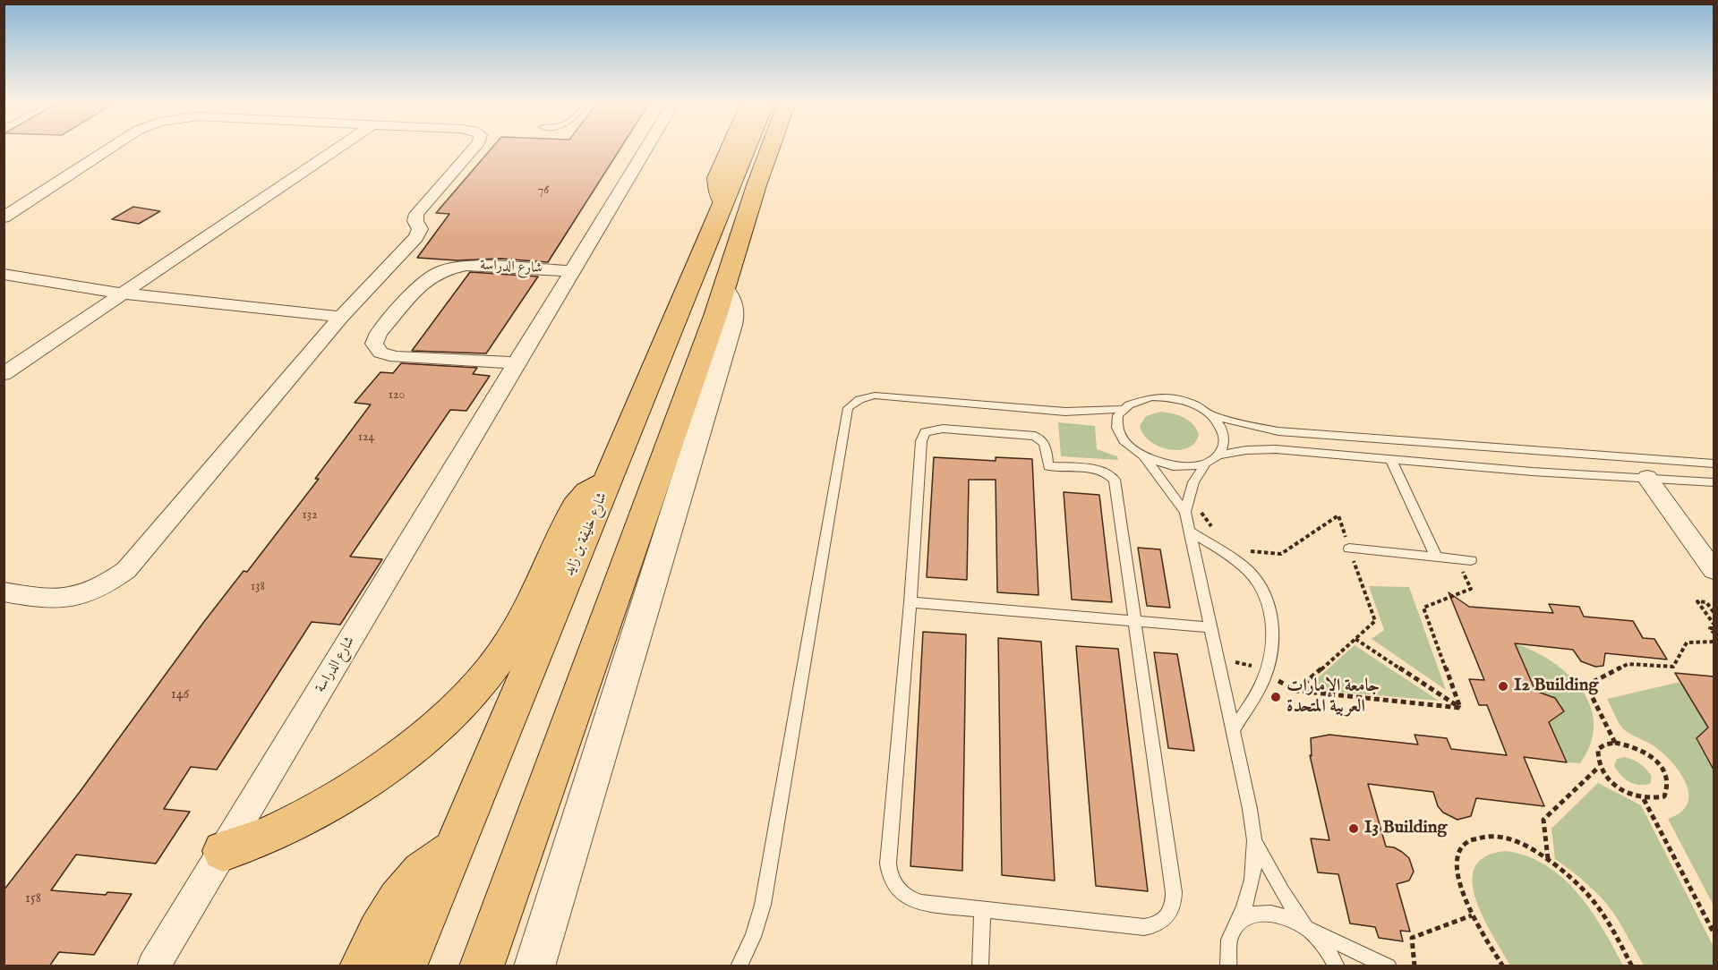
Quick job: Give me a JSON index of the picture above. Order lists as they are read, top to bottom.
{
  "streets": {
    "main road": ["شارع خليفة بن زايد"],
    "street": ["شارع الدراسة"]
  },
  "places": ["I2 Building", "جامعة الإمارات العربية المتحدة", "I3 Building"],
  "house_numbers": [
    "76",
    "120",
    "124",
    "132",
    "138",
    "146",
    "158"
  ]
}
